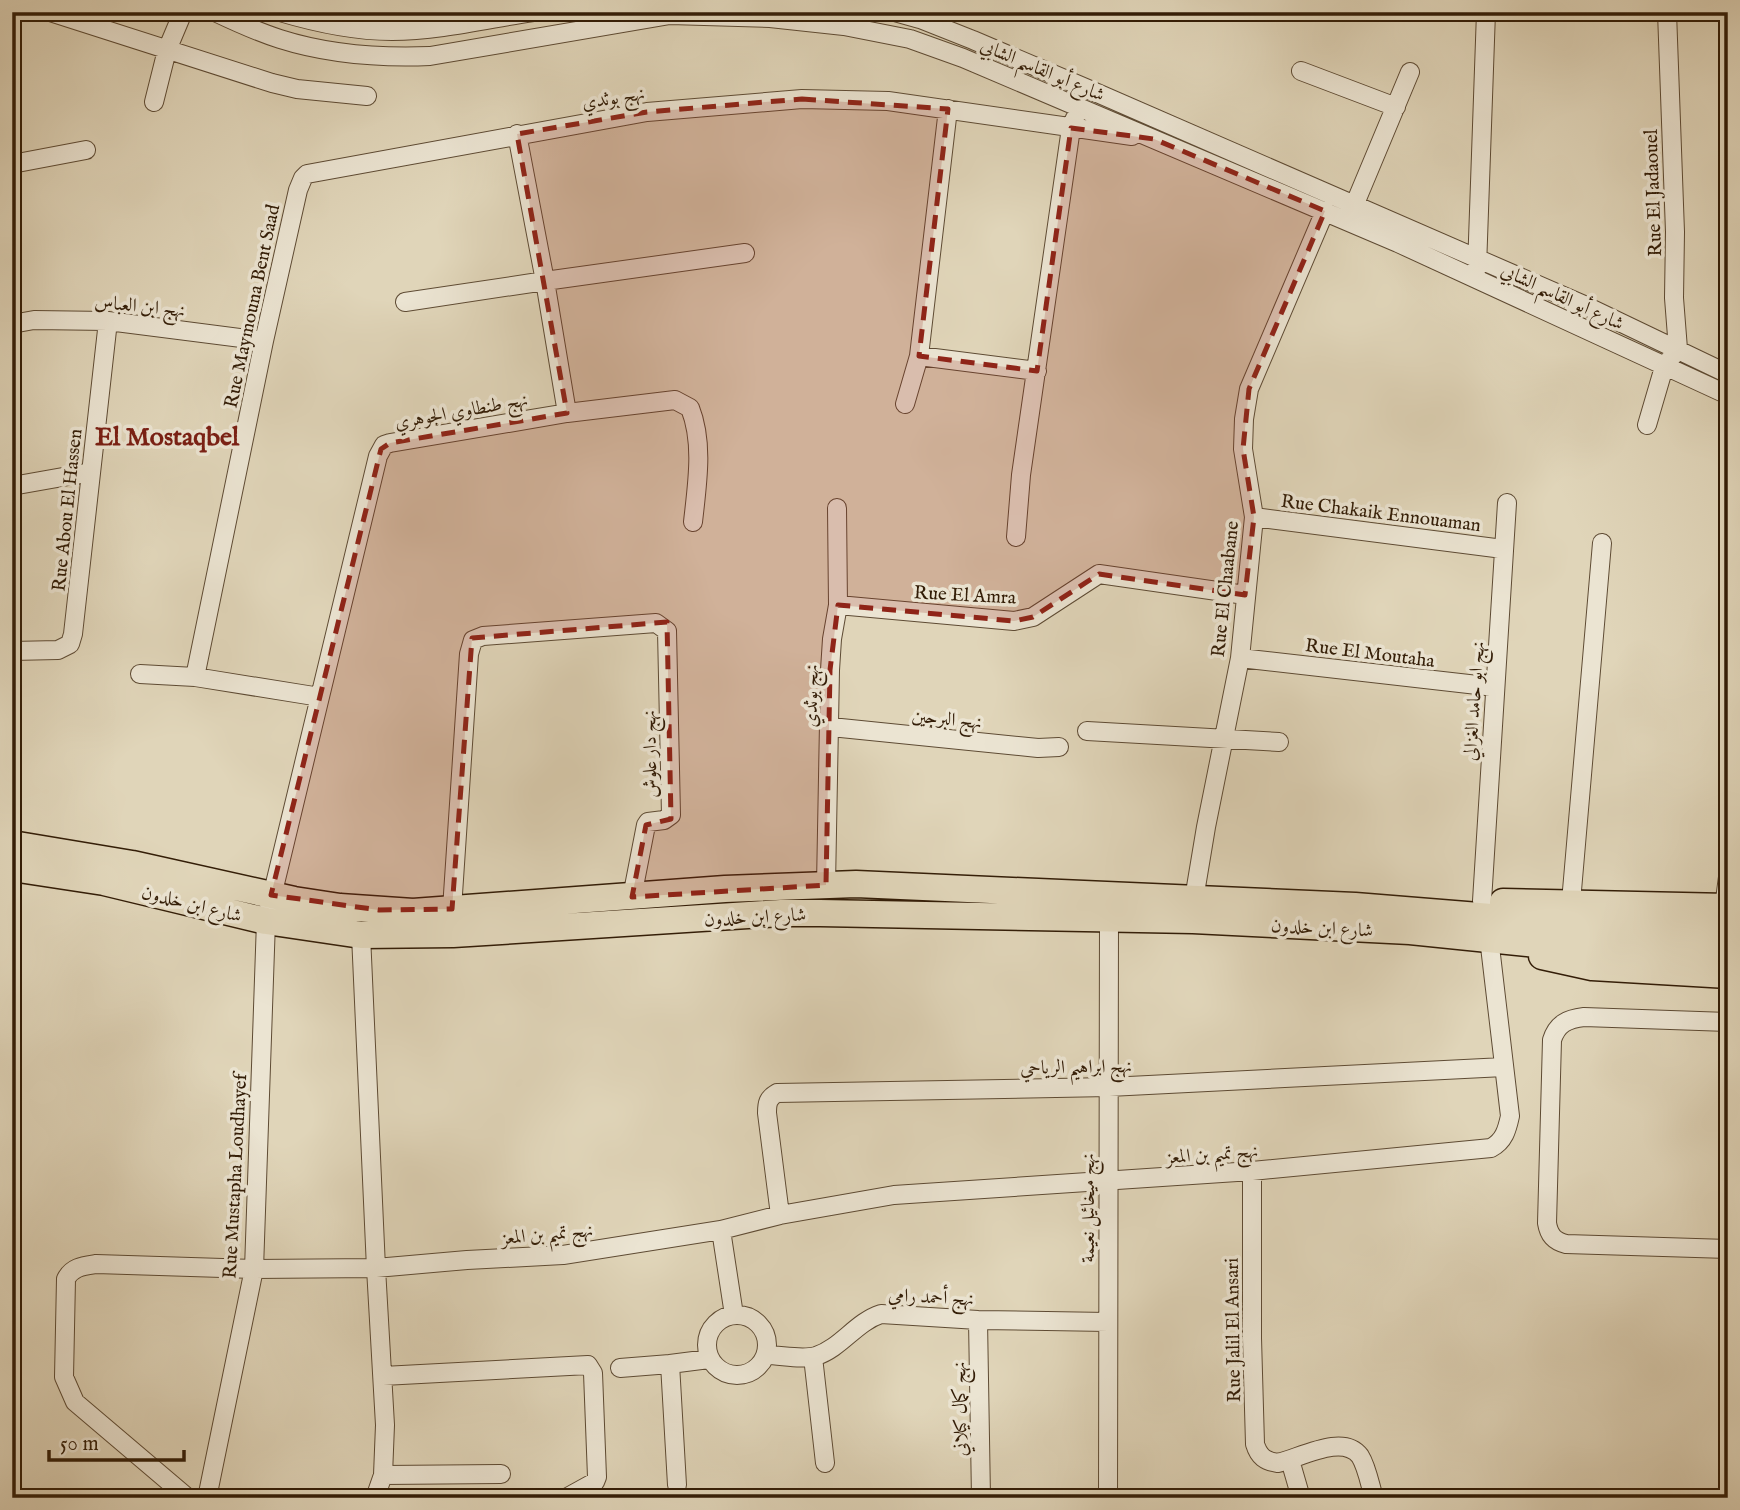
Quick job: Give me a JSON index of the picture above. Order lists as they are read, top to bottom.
{
  "streets": {
    "highway": ["شارع ابن خلدون"],
    "street": [
      "شارع أبو القاسم الشابي",
      "نهج بوثدي",
      "Rue El Jadaouel",
      "نهج ابن العباس",
      "Rue Maymouna Bent Saad",
      "نهج طنطاوي الجوهري",
      "Rue Abou El Hassen",
      "Rue Chakaik Ennouaman",
      "Rue El Chaabane",
      "Rue El Amra",
      "Rue El Moutaha",
      "نهج ابو حامد الغزالي",
      "نهج البرجين",
      "نهج دار علوش",
      "نهج ابراهيم الرياحي",
      "نهج تميم بن المعز",
      "Rue Mustapha Loudhayef",
      "نهج ميخائيل نعيمة",
      "نهج أحمد رامي",
      "Rue Jalil El Ansari",
      "نهج كمال كيلاني"
    ]
  },
  "crossings": [
    ["شارع أبو القاسم الشابي", "نهج بوثدي"],
    ["شارع أبو القاسم الشابي", "Rue El Jadaouel"],
    ["شارع أبو القاسم الشابي", "Rue El Chaabane"],
    ["نهج بوثدي", "Rue Maymouna Bent Saad"],
    ["نهج بوثدي", "Rue El Amra"],
    ["نهج بوثدي", "نهج البرجين"],
    ["نهج بوثدي", "شارع ابن خلدون"],
    ["نهج ابن العباس", "Rue Maymouna Bent Saad"],
    ["نهج ابن العباس", "Rue Abou El Hassen"],
    ["نهج طنطاوي الجوهري", "شارع ابن خلدون"],
    ["نهج طنطاوي الجوهري", "Rue Mustapha Loudhayef"],
    ["Rue Chakaik Ennouaman", "Rue El Chaabane"],
    ["Rue Chakaik Ennouaman", "نهج ابو حامد الغزالي"],
    ["Rue El Chaabane", "Rue El Amra"],
    ["Rue El Chaabane", "Rue El Moutaha"],
    ["Rue El Chaabane", "شارع ابن خلدون"],
    ["Rue El Moutaha", "نهج ابو حامد الغزالي"],
    ["نهج دار علوش", "شارع ابن خلدون"],
    ["شارع ابن خلدون", "نهج تميم بن المعز"],
    ["شارع ابن خلدون", "Rue Mustapha Loudhayef"],
    ["شارع ابن خلدون", "نهج ميخائيل نعيمة"],
    ["نهج ابراهيم الرياحي", "نهج تميم بن المعز"],
    ["نهج ابراهيم الرياحي", "نهج ميخائيل نعيمة"],
    ["نهج تميم بن المعز", "Rue Mustapha Loudhayef"],
    ["نهج تميم بن المعز", "نهج ميخائيل نعيمة"],
    ["نهج تميم بن المعز", "Rue Jalil El Ansari"],
    ["نهج ميخائيل نعيمة", "نهج أحمد رامي"],
    ["نهج أحمد رامي", "نهج كمال كيلاني"]
  ],
  "districts": ["El Mostaqbel"],
  "scale_bar": "50 m"
}
